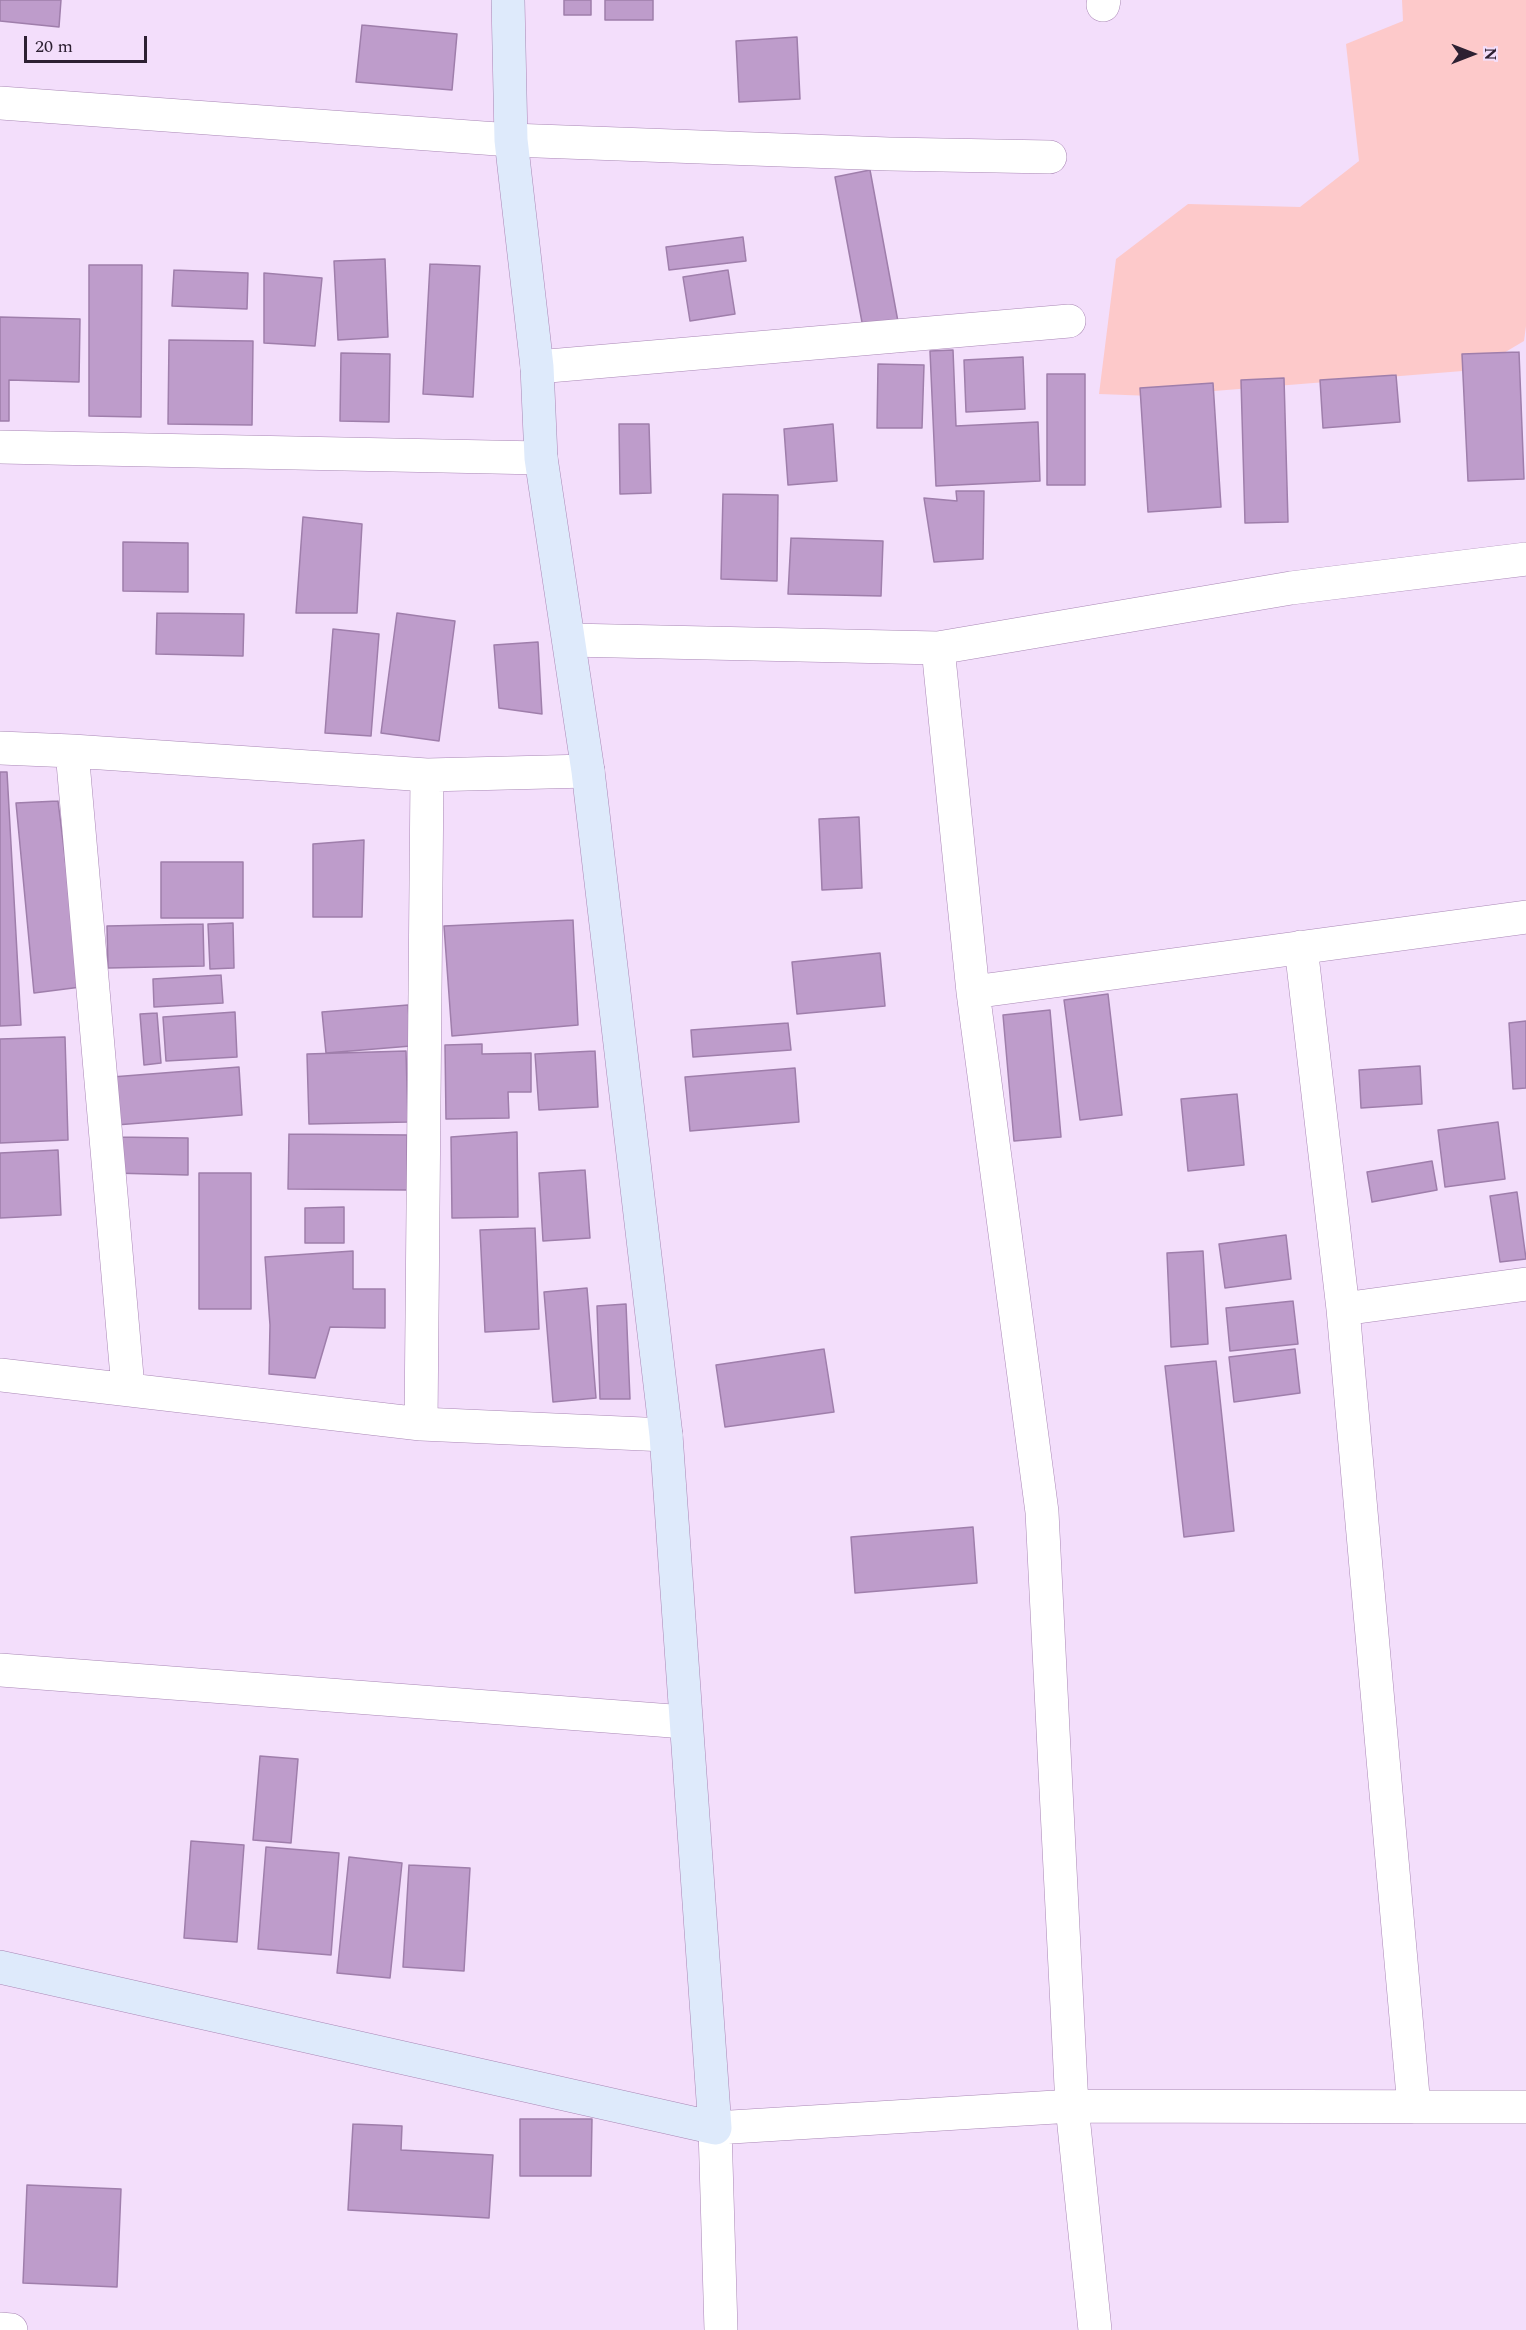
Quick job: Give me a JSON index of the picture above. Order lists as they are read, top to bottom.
{
  "scale_bar": "20 m",
  "north": "right"
}
